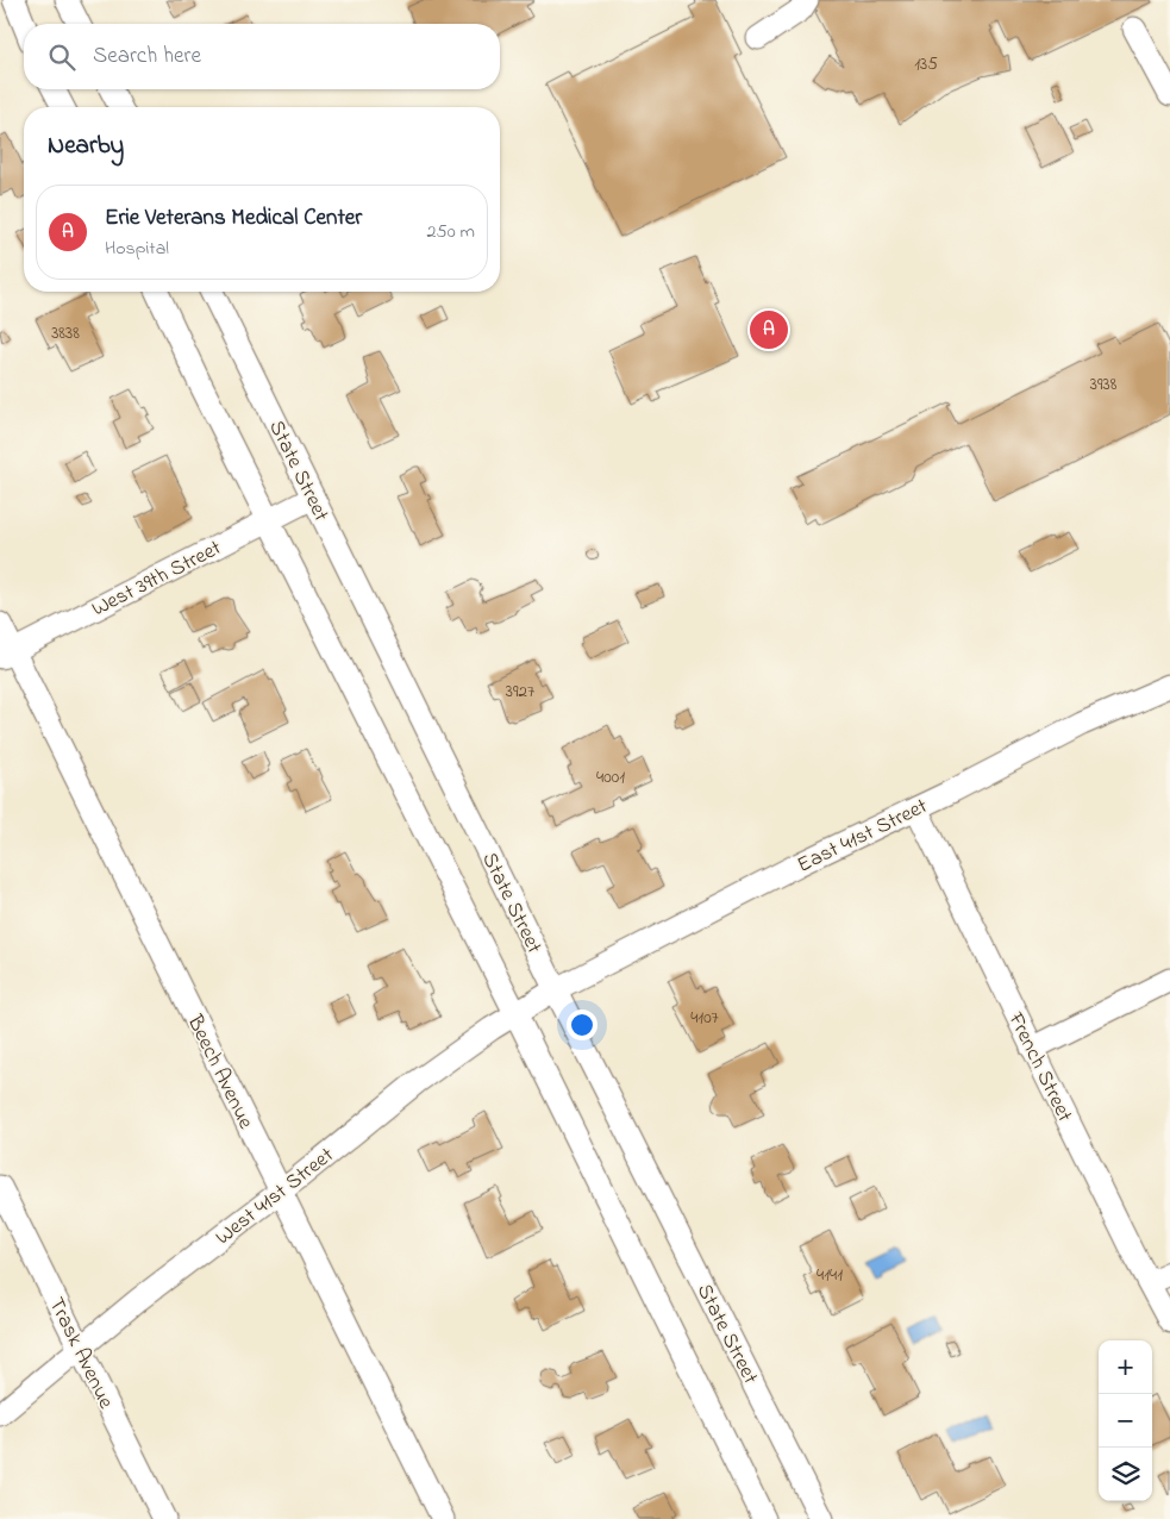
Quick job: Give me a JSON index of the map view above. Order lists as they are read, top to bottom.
{
  "streets": {
    "street": [
      "State Street",
      "West 39th Street",
      "East 41st Street",
      "French Street",
      "Beech Avenue",
      "West 41st Street",
      "Trask Avenue"
    ]
  },
  "crossings": [
    ["State Street", "West 39th Street"],
    ["State Street", "East 41st Street"],
    ["State Street", "West 41st Street"],
    ["West 39th Street", "Beech Avenue"],
    ["East 41st Street", "French Street"],
    ["East 41st Street", "West 41st Street"],
    ["Beech Avenue", "West 41st Street"],
    ["West 41st Street", "Trask Avenue"]
  ],
  "house_numbers": [
    "135",
    "3838",
    "3938",
    "3927",
    "4001",
    "4107",
    "4141"
  ],
  "page": {
    "search": "Search here",
    "heading": "Nearby",
    "list": [
      {
        "mark": "A",
        "name": "Erie Veterans Medical Center",
        "note": "Hospital",
        "value": "250 m"
      }
    ],
    "pins": "A",
    "map_buttons": ["+", "−"]
  }
}
